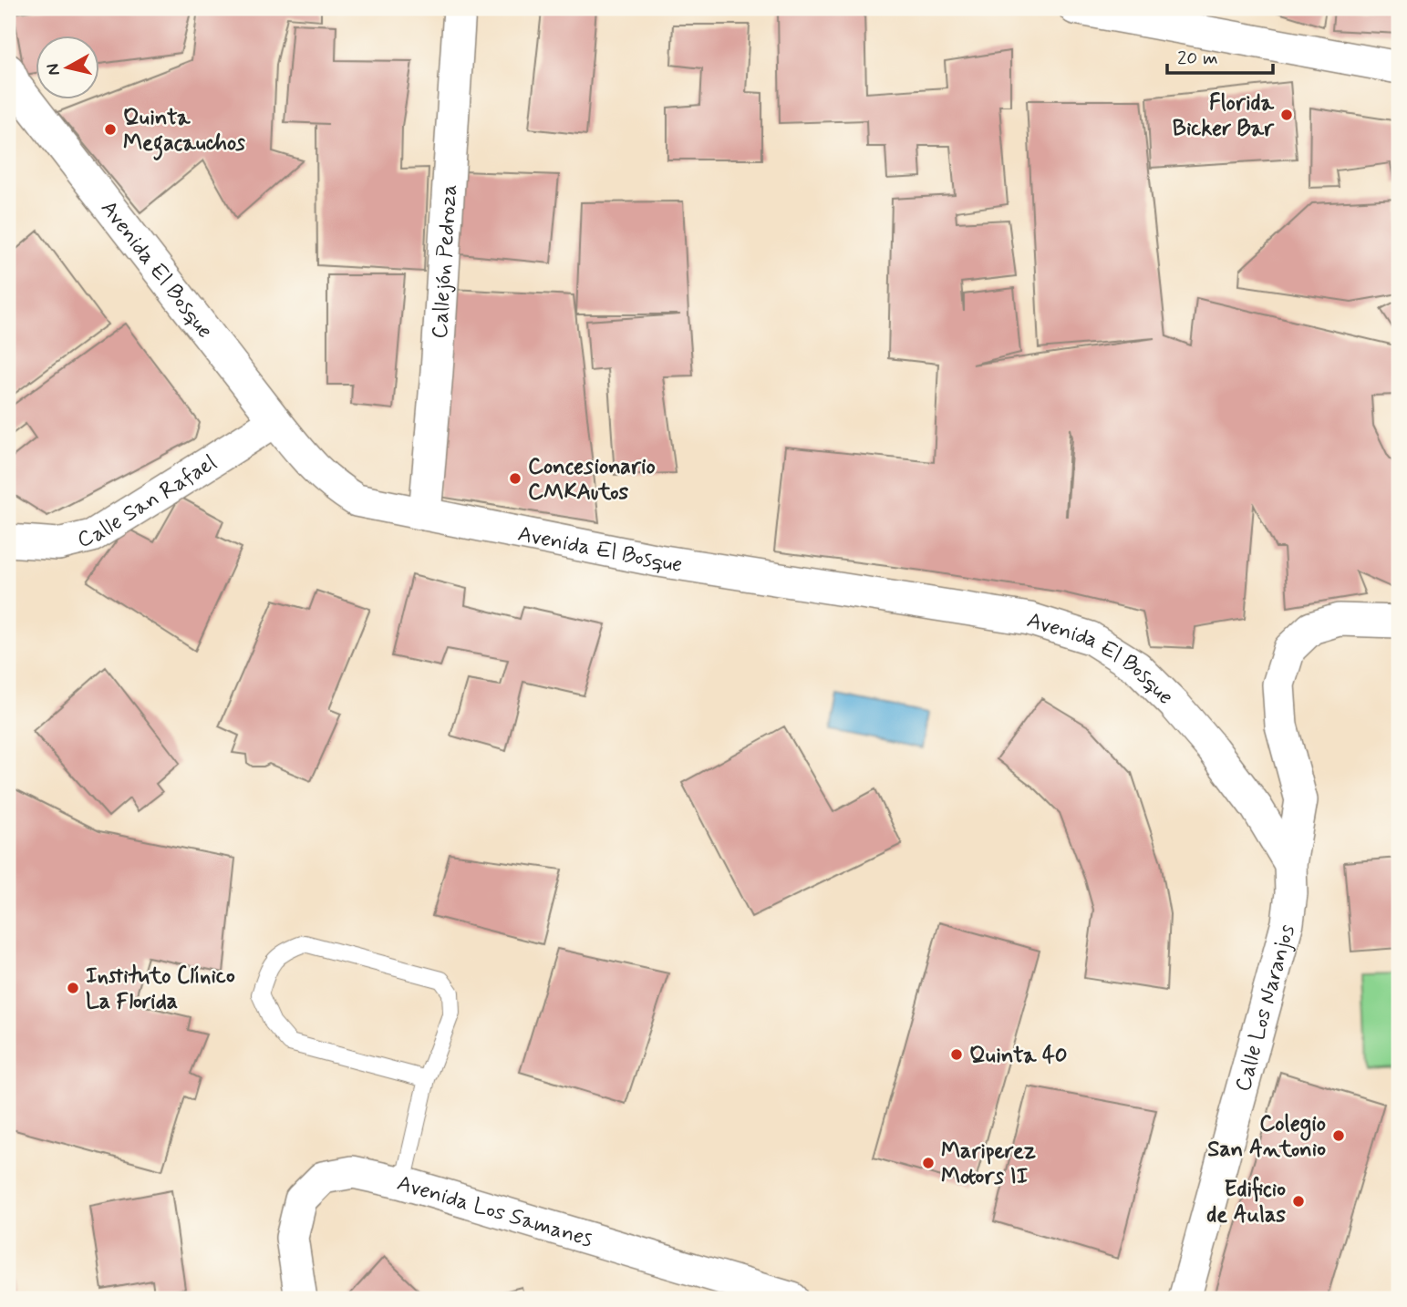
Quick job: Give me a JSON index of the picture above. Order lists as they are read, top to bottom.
{
  "streets": {
    "street": [
      "Callejón Pedroza",
      "Avenida El Bosque",
      "Calle San Rafael",
      "Calle Los Naranjos",
      "Avenida Los Samanes"
    ]
  },
  "crossings": [
    ["Callejón Pedroza", "Avenida El Bosque"],
    ["Avenida El Bosque", "Calle San Rafael"],
    ["Avenida El Bosque", "Calle Los Naranjos"]
  ],
  "places": [
    "Florida Bicker Bar",
    "Quinta Megacauchos",
    "Concesionario CMKAutos",
    "Instituto Clínico La Florida",
    "Quinta 40",
    "Colegio San Antonio",
    "Mariperez Motors II",
    "Edificio de Aulas"
  ],
  "scale_bar": "20 m",
  "north": "left"
}
